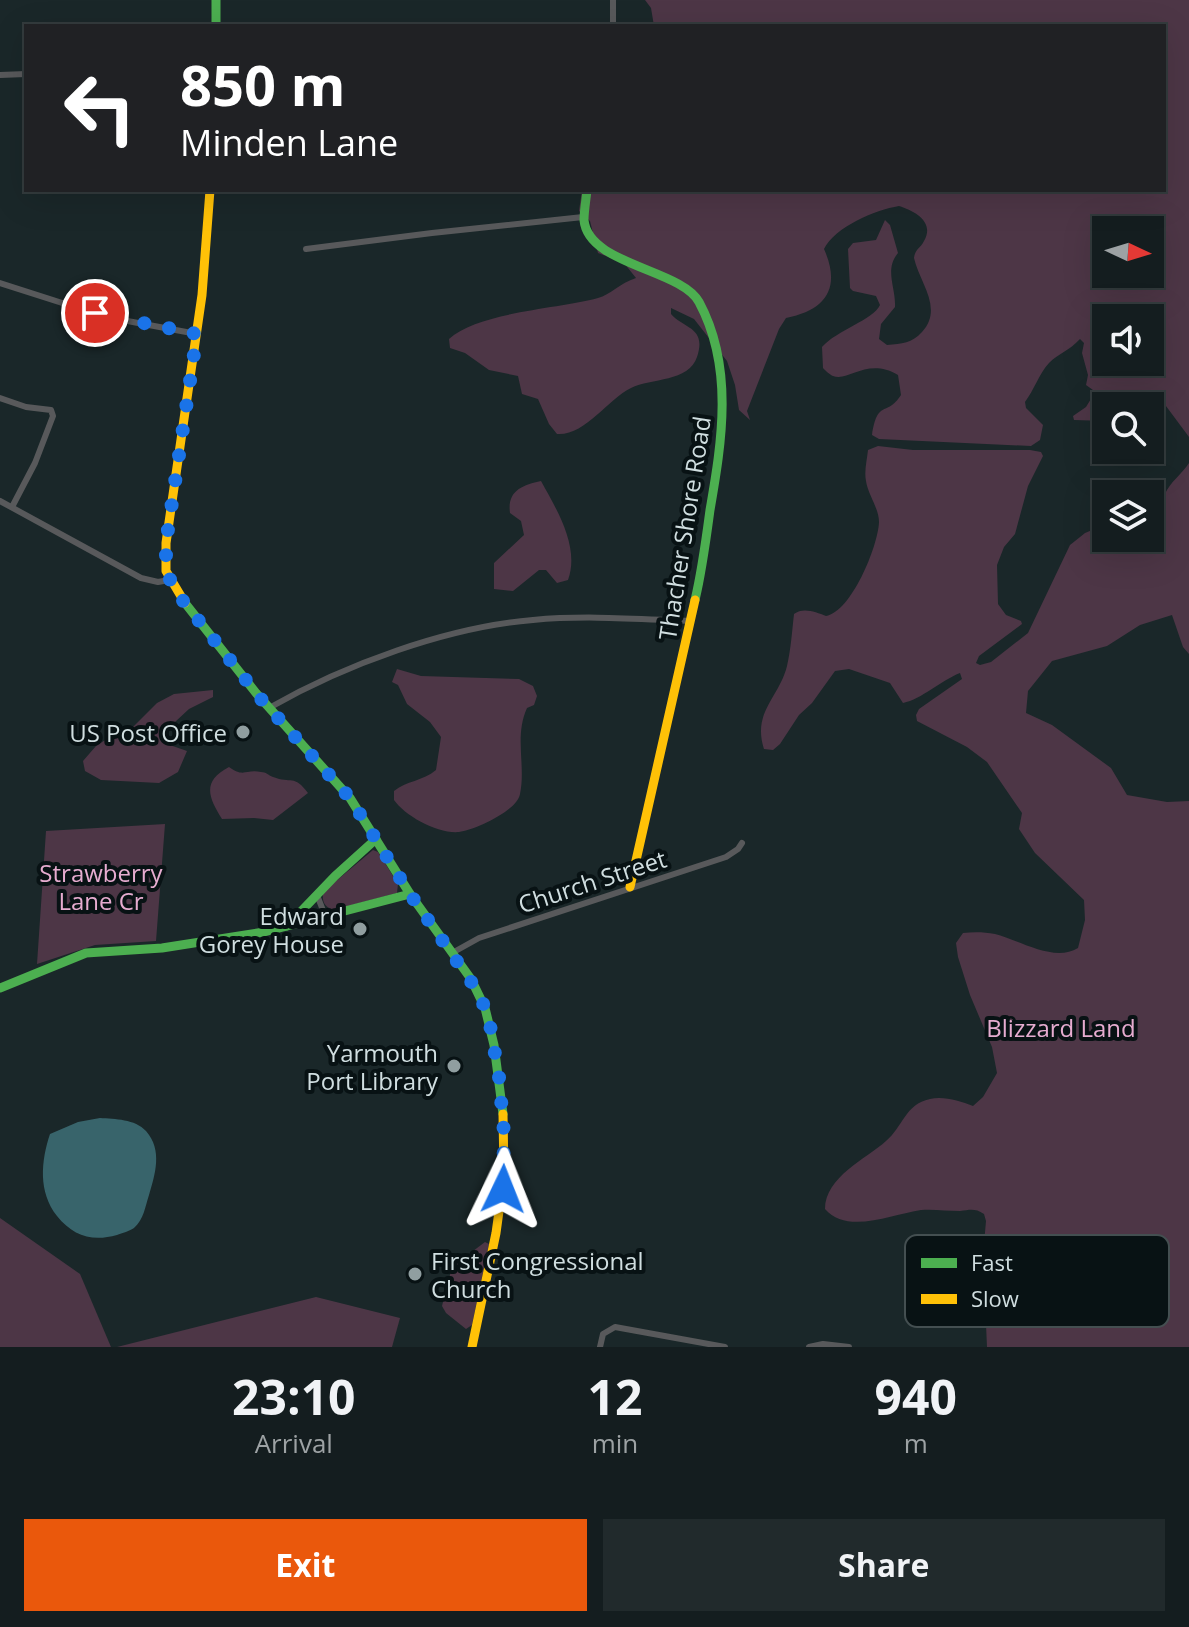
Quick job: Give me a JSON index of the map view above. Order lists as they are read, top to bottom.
{
  "streets": {
    "street": ["Thacher Shore Road", "Church Street"]
  },
  "crossings": [
    ["Thacher Shore Road", "Church Street"]
  ],
  "parks": ["Strawberry Lane Cr", "Blizzard Land"],
  "places": [
    "US Post Office",
    "Edward Gorey House",
    "Yarmouth Port Library",
    "First Congressional Church"
  ],
  "legend": ["Fast", "Slow"],
  "north": "right",
  "page": {
    "turn": ["850 m", "Minden Lane"],
    "eta": [
      "23:10",
      "Arrival",
      "12",
      "min",
      "940",
      "m"
    ],
    "buttons": ["Exit", "Share"]
  }
}
